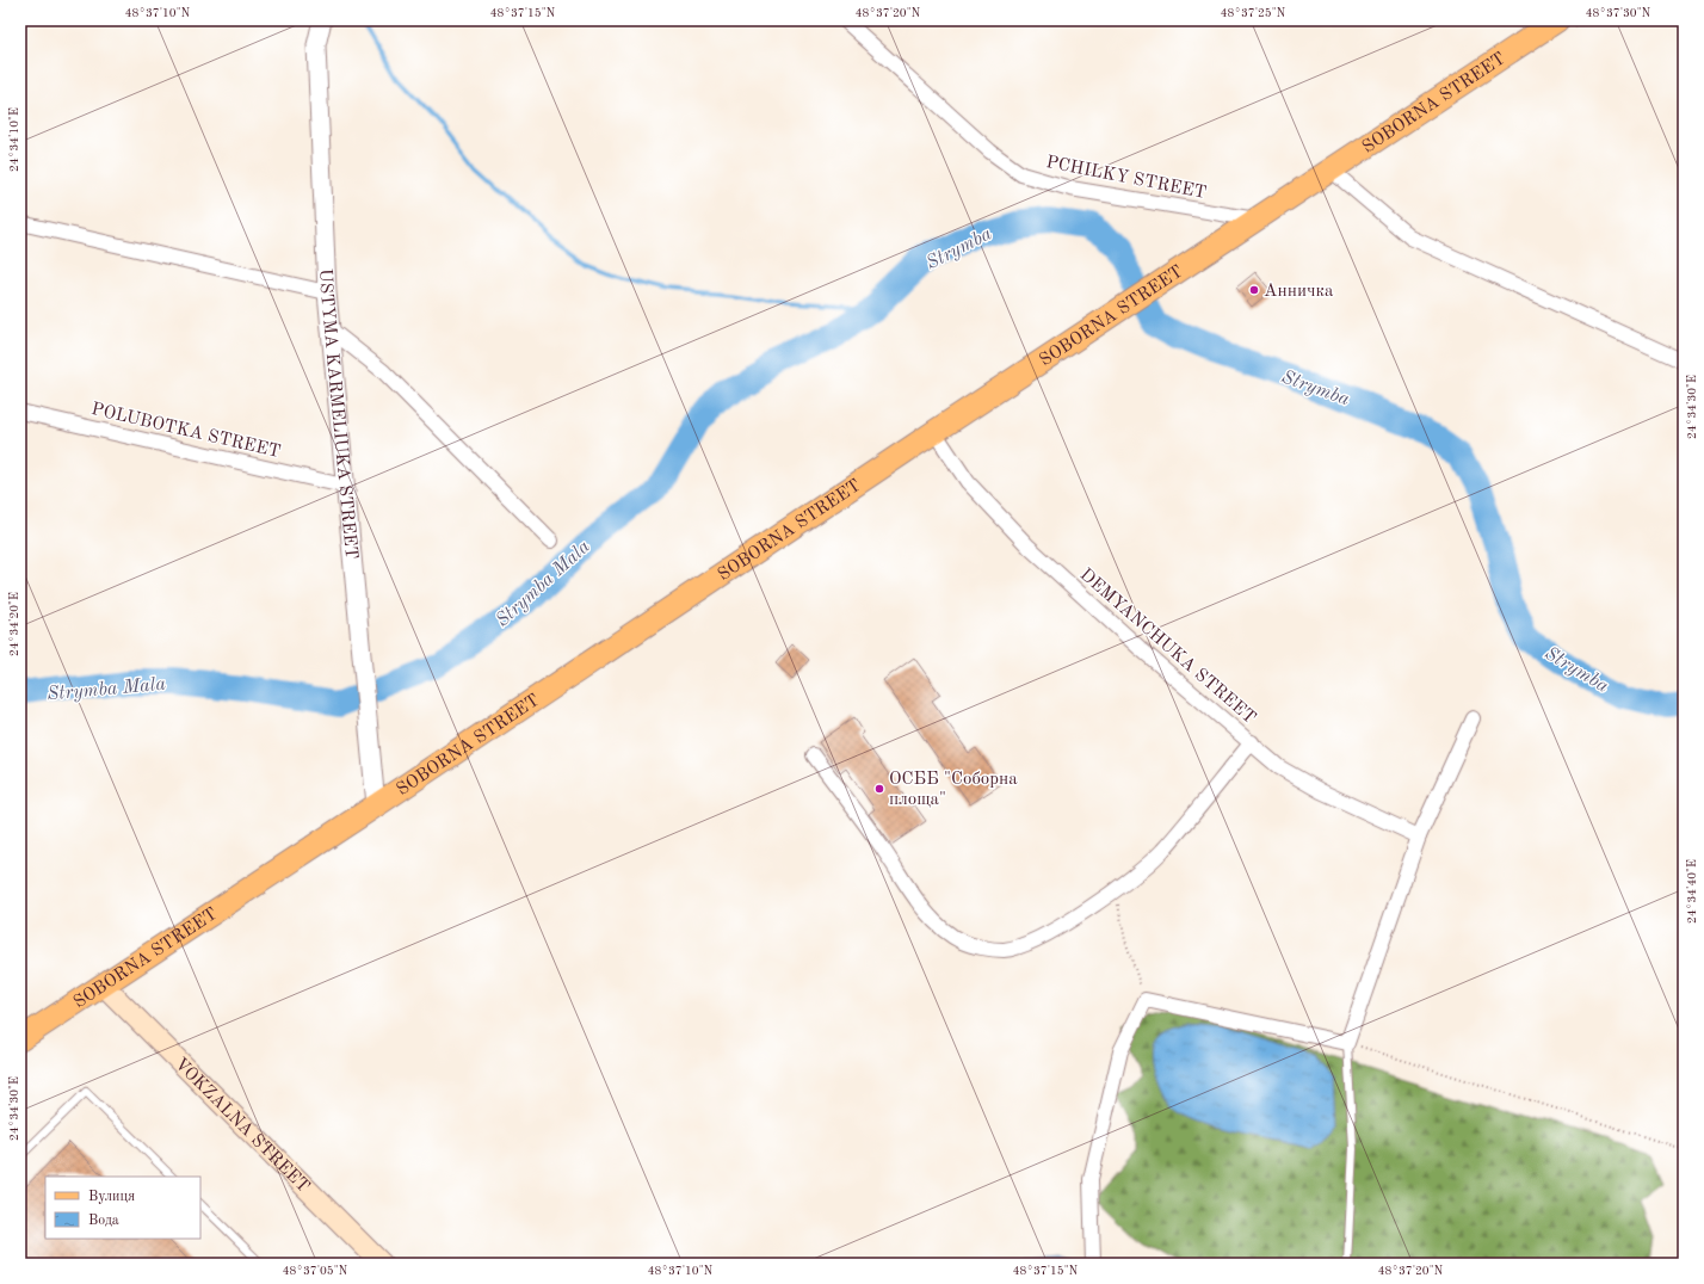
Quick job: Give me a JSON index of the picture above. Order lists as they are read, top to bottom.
{
  "streets": {
    "main road": ["SOBORNA STREET", "VOKZALNA STREET"],
    "street": [
      "PCHILKY STREET",
      "USTYMA KARMELIUKA STREET",
      "POLUBOTKA STREET",
      "DEMYANCHUKA STREET"
    ]
  },
  "crossings": [
    ["SOBORNA STREET", "PCHILKY STREET"],
    ["SOBORNA STREET", "USTYMA KARMELIUKA STREET"],
    ["SOBORNA STREET", "DEMYANCHUKA STREET"],
    ["SOBORNA STREET", "VOKZALNA STREET"],
    ["USTYMA KARMELIUKA STREET", "POLUBOTKA STREET"]
  ],
  "water": ["Strymba", "Strymba Mala"],
  "places": ["Анничка", "ОСББ \"Соборна площа\""],
  "legend": ["Вулиця", "Вода"],
  "coordinates": [
    "48°37'10\"N",
    "48°37'15\"N",
    "48°37'20\"N",
    "48°37'25\"N",
    "48°37'30\"N",
    "24°34'10\"E",
    "24°34'30\"E",
    "24°34'20\"E",
    "24°34'40\"E",
    "48°37'05\"N"
  ]
}
